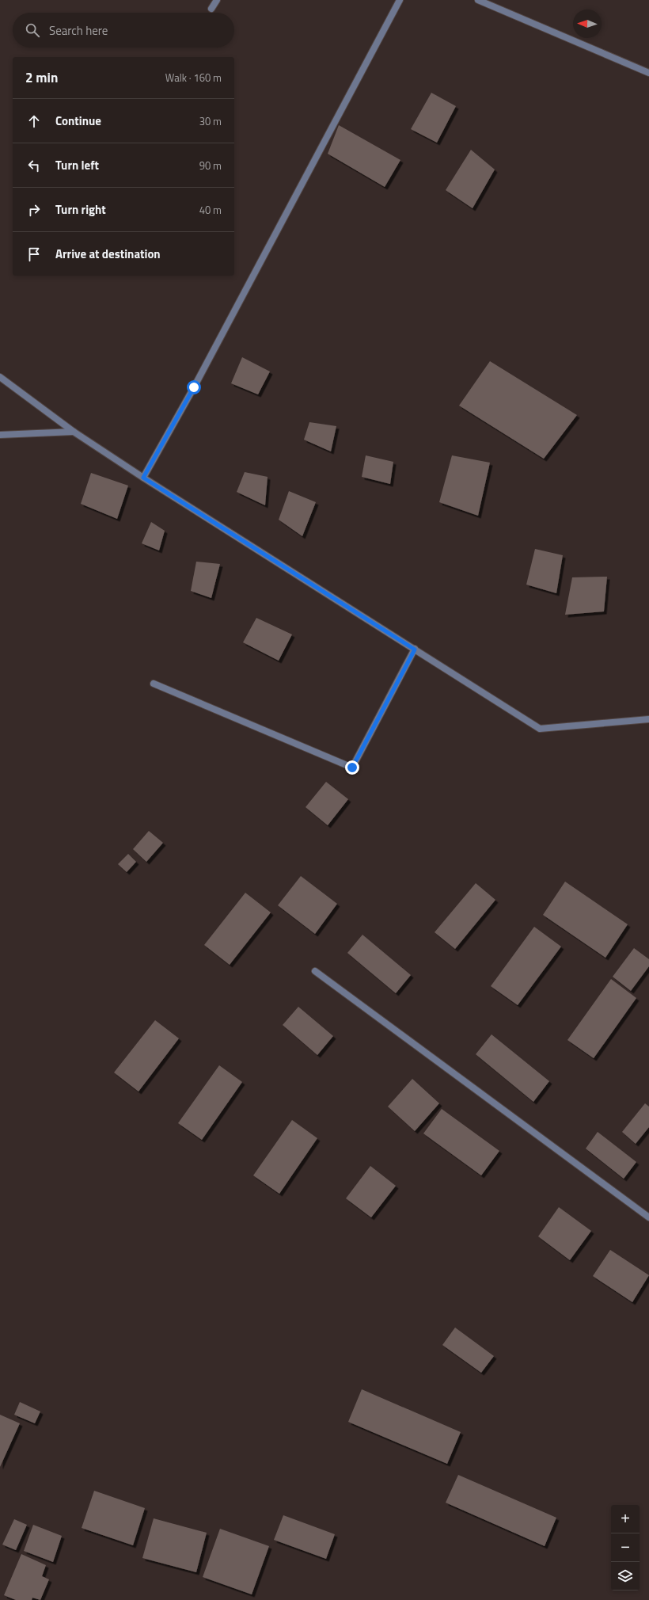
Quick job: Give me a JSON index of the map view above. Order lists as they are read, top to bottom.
{
  "north": "left",
  "page": {
    "search": "Search here",
    "heading": ["2 min", "Walk · 160 m"],
    "list": [
      ["Continue", "30 m"],
      ["Turn left", "90 m"],
      ["Turn right", "40 m"],
      "Arrive at destination"
    ],
    "map_buttons": ["+", "−"]
  }
}
